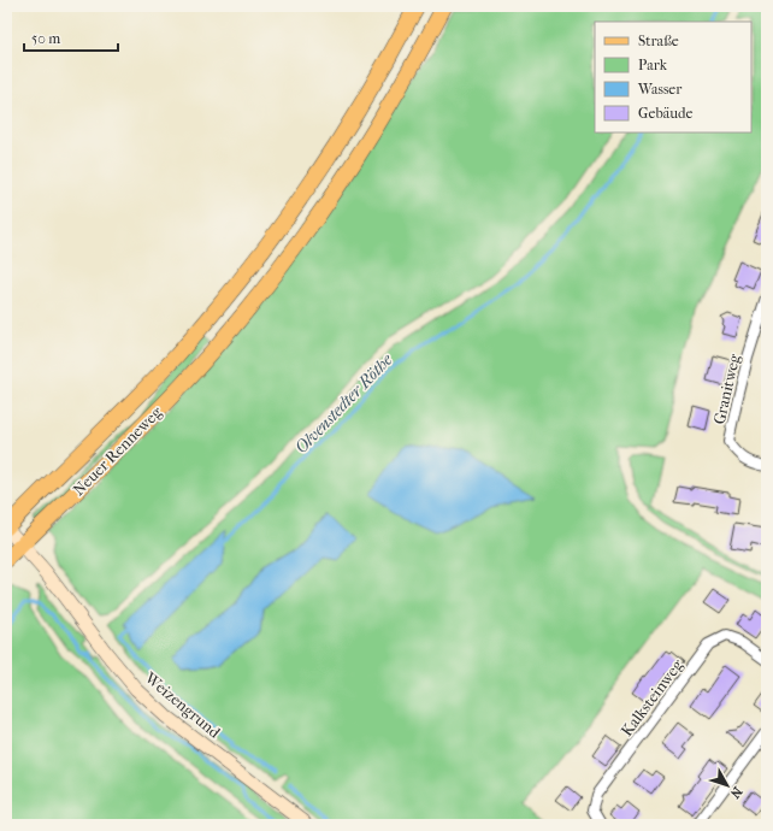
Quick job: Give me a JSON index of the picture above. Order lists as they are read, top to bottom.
{
  "streets": {
    "main road": ["Neuer Renneweg", "Weizengrund"],
    "street": ["Granitweg", "Kalksteinweg"]
  },
  "crossings": [
    ["Neuer Renneweg", "Weizengrund"]
  ],
  "water": ["Olvenstedter Röthe"],
  "legend": [
    "Straße",
    "Park",
    "Wasser",
    "Gebäude"
  ],
  "scale_bar": "50 m",
  "north": "bottom right"
}
